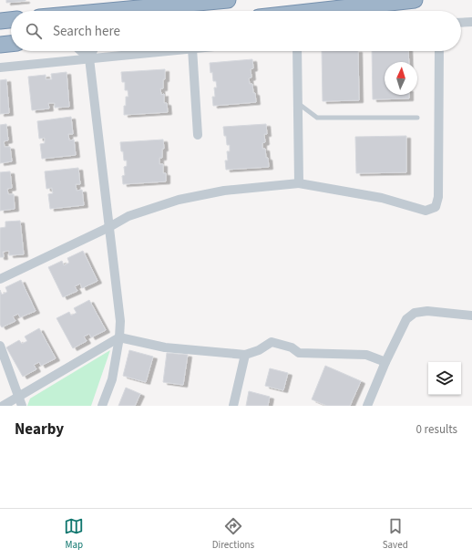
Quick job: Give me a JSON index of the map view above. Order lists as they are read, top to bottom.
{
  "north": "top",
  "page": {
    "search": "Search here",
    "heading": ["Nearby", "0 results"],
    "nav": ["Map", "Directions", "Saved"]
  }
}
